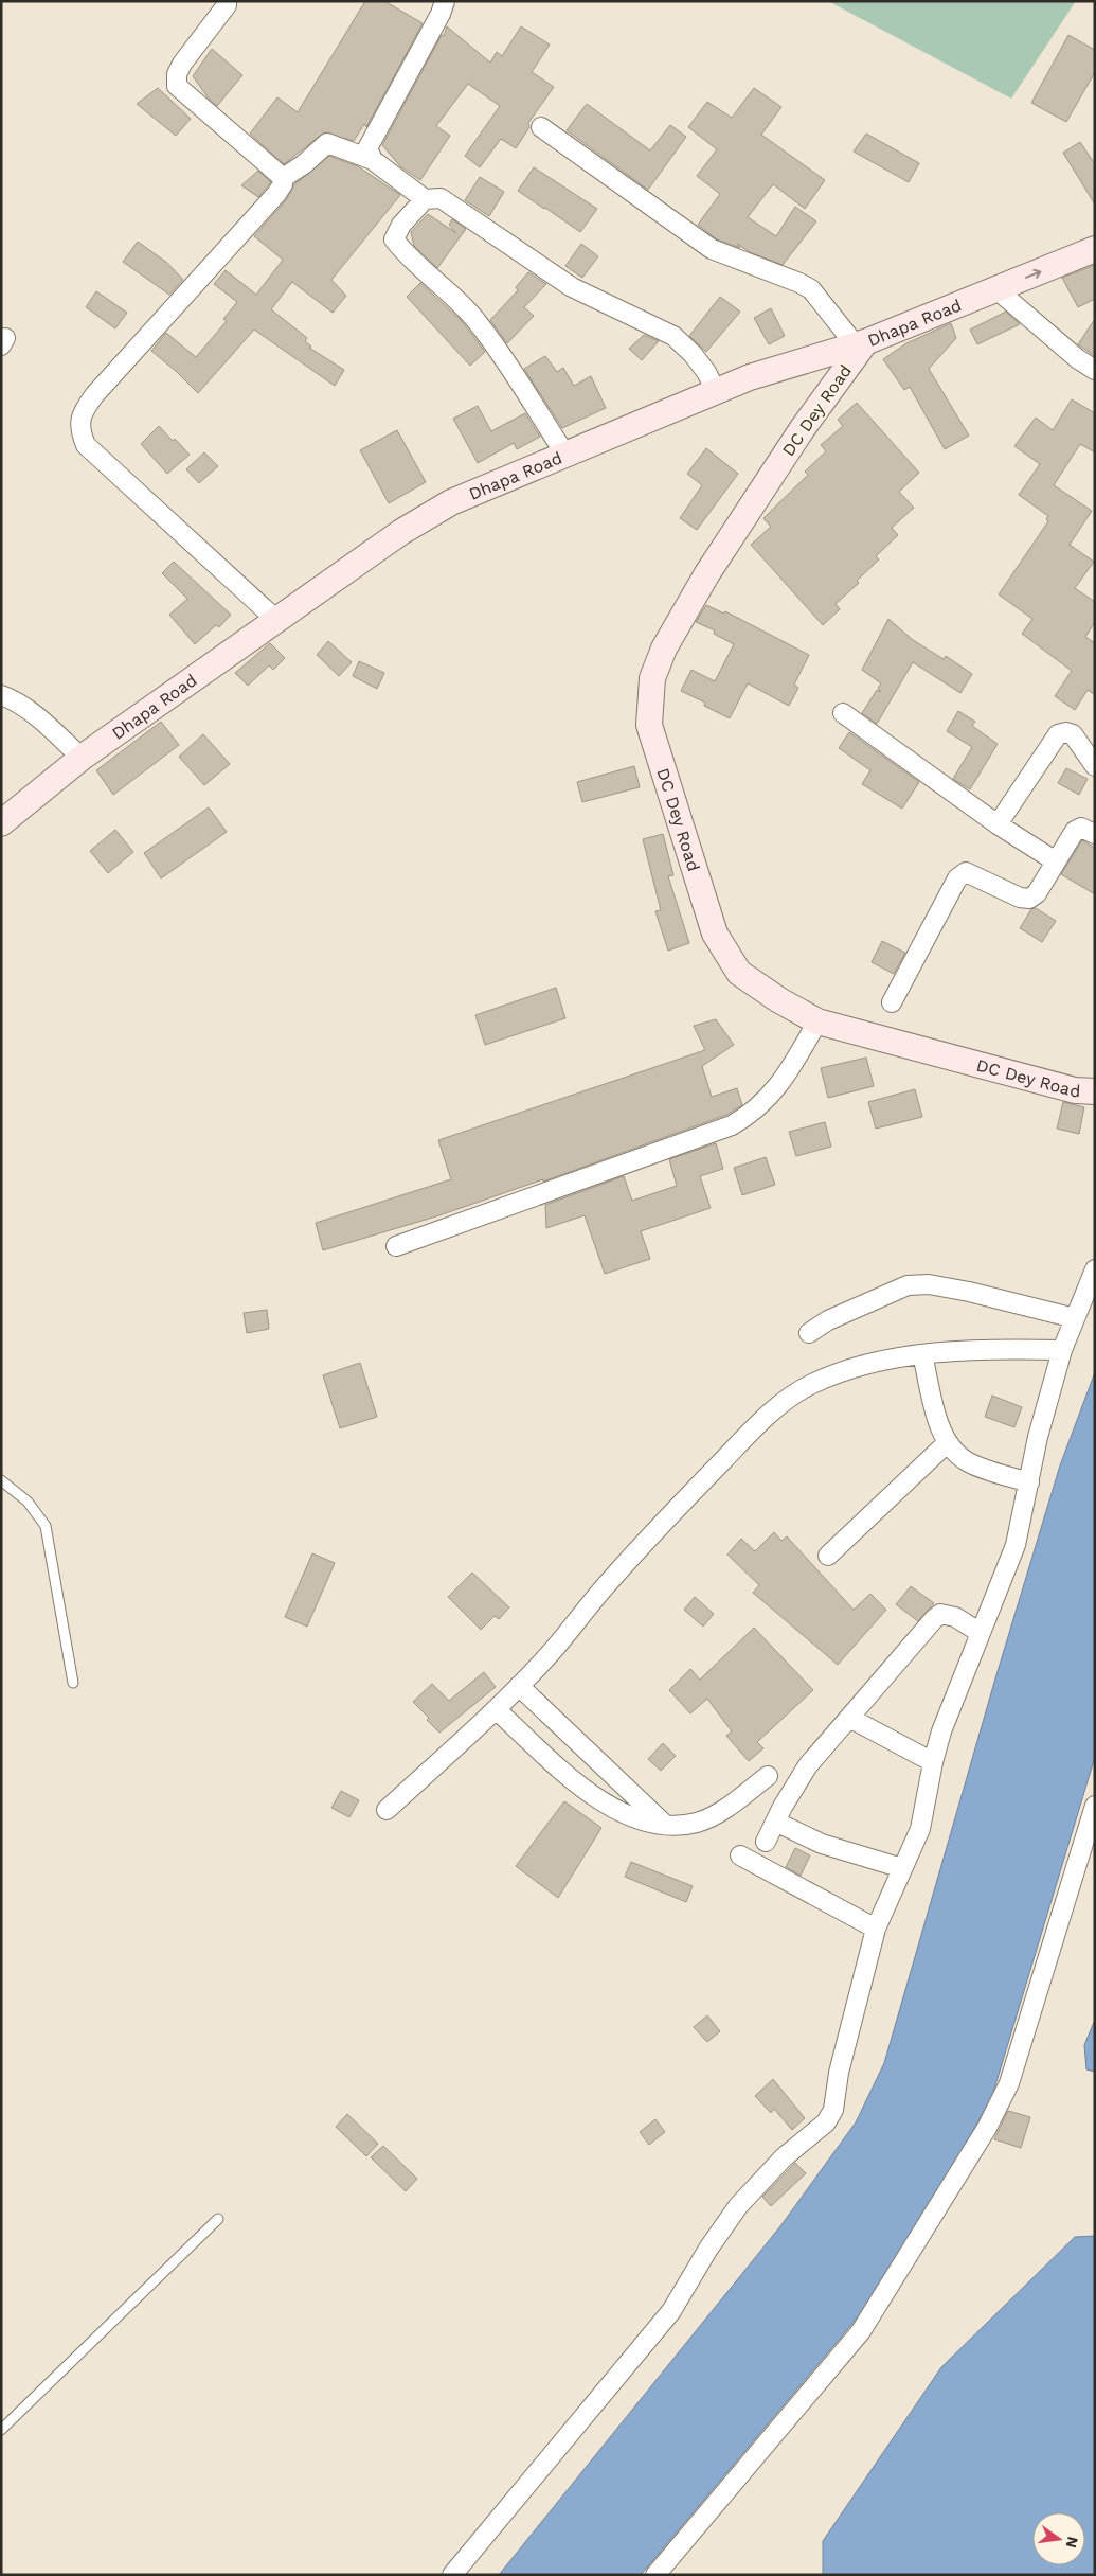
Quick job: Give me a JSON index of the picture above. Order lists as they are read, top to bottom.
{
  "streets": {
    "street": ["Dhapa Road", "DC Dey Road"]
  },
  "crossings": [
    ["Dhapa Road", "DC Dey Road"]
  ],
  "north": "right"
}
